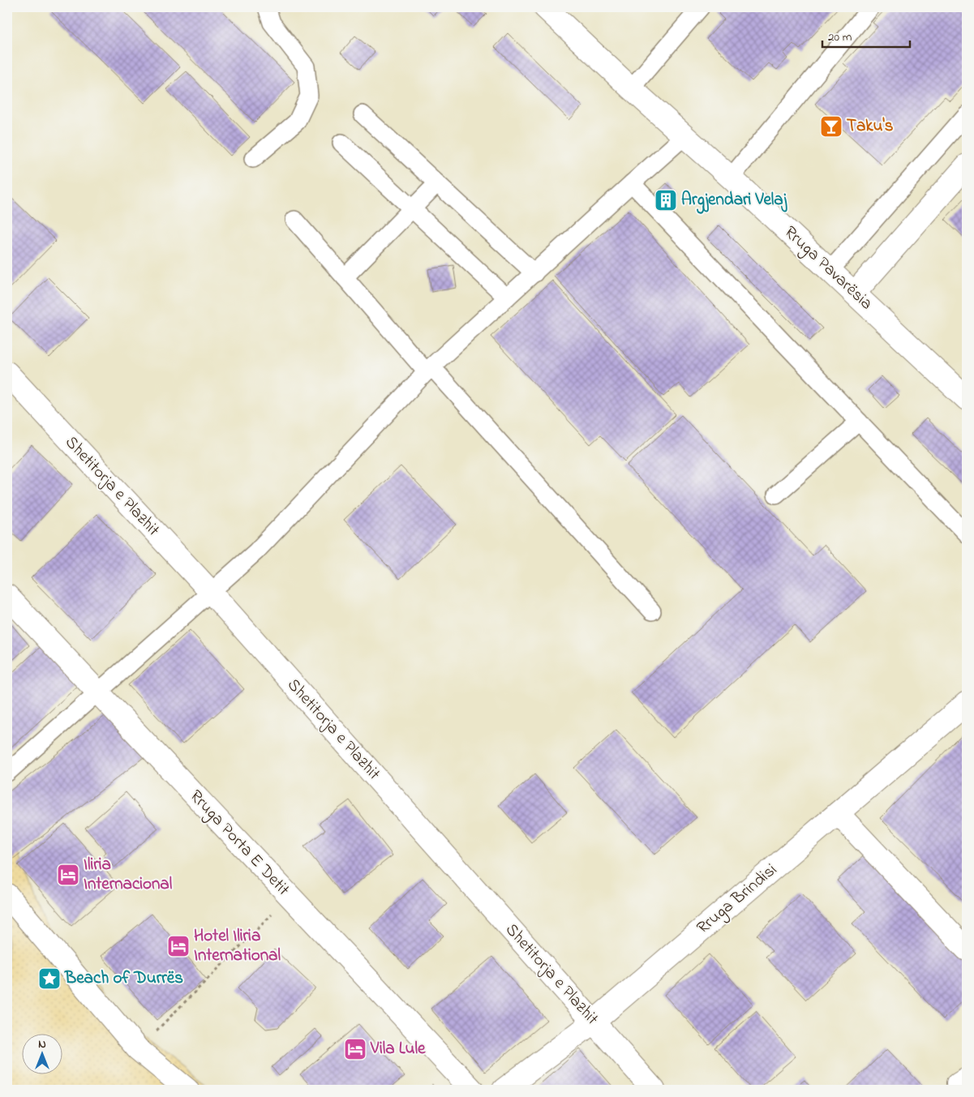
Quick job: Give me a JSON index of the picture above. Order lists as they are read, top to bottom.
{
  "streets": {
    "street": [
      "Rruga Pavarësia",
      "Shetitorja e Plazhit",
      "Rruga Porta E Detit",
      "Rruga Brindisi"
    ]
  },
  "crossings": [
    ["Shetitorja e Plazhit", "Rruga Brindisi"]
  ],
  "places": {
    "bar": ["Taku's"],
    "building": ["Argjendari Velaj"],
    "hotel": ["Iliria Internacional", "Hotel Iliria International", "Vila Lule"],
    "place": ["Beach of Durrës"]
  },
  "scale_bar": "20 m",
  "north": "top"
}
